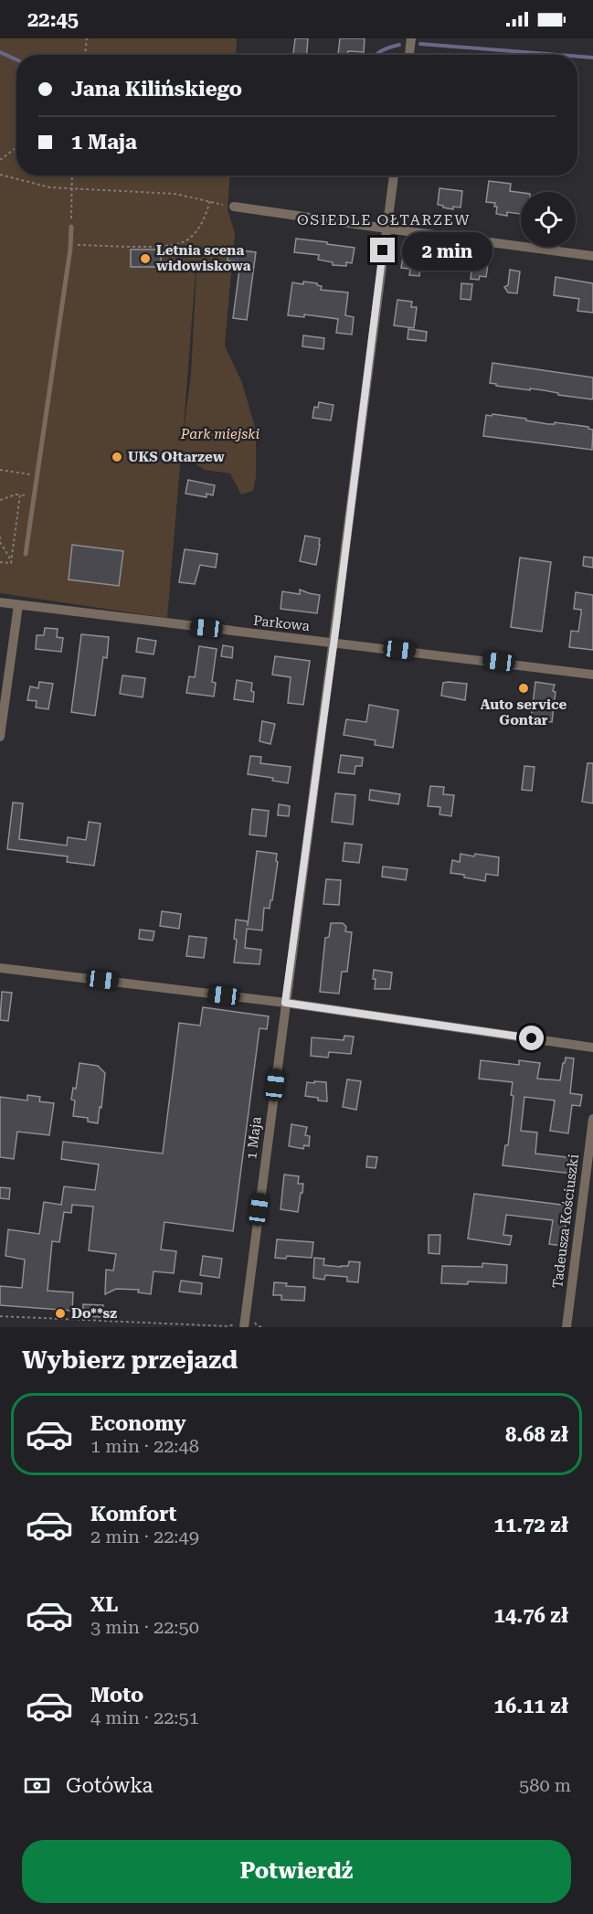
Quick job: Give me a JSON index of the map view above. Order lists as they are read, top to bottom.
{
  "streets": {
    "street": ["Parkowa", "1 Maja", "Tadeusza Kościuszki"]
  },
  "crossings": [
    ["Parkowa", "1 Maja"]
  ],
  "districts": ["OSIEDLE OŁTARZEW"],
  "parks": ["Park miejski"],
  "places": [
    "Letnia scena widowiskowa",
    "UKS Ołtarzew",
    "Auto service Gontar",
    "Do**sz"
  ],
  "page": {
    "status": "22:45",
    "banner": ["Jana Kilińskiego", "1 Maja"],
    "bubble": "2 min",
    "heading": "Wybierz przejazd",
    "list": [
      {
        "name": "Economy",
        "note": "1 min · 22:48",
        "value": "8.68 zł"
      },
      {
        "name": "Komfort",
        "note": "2 min · 22:49",
        "value": "11.72 zł"
      },
      {
        "name": "XL",
        "note": "3 min · 22:50",
        "value": "14.76 zł"
      },
      {
        "name": "Moto",
        "note": "4 min · 22:51",
        "value": "16.11 zł"
      }
    ],
    "pay": ["Gotówka", "580 m"],
    "buttons": "Potwierdź"
  }
}
